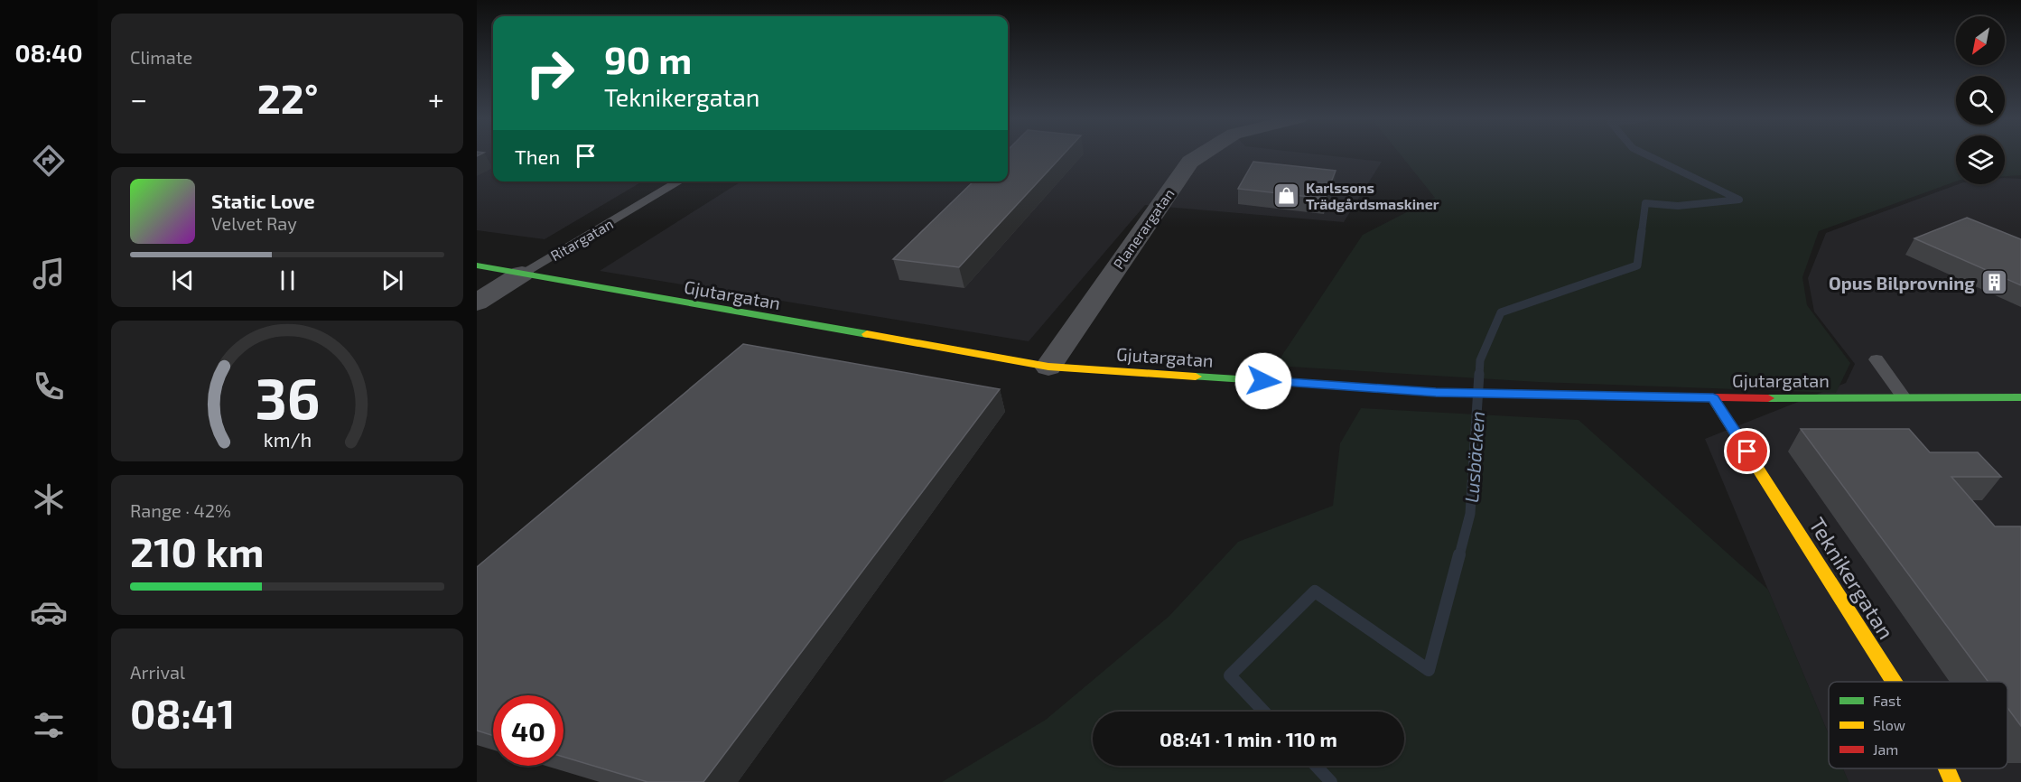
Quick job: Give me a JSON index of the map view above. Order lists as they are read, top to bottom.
{
  "streets": {
    "street": [
      "Planerargatan",
      "Ritargatan",
      "Gjutargatan",
      "Teknikergatan"
    ]
  },
  "crossings": [
    ["Planerargatan", "Gjutargatan"],
    ["Ritargatan", "Gjutargatan"],
    ["Gjutargatan", "Teknikergatan"]
  ],
  "water": ["Lusbäcken"],
  "places": {
    "shop": ["Karlssons Trädgårdsmaskiner"],
    "building": ["Opus Bilprovning"]
  },
  "legend": ["Fast", "Slow", "Jam"],
  "north": "bottom left",
  "page": {
    "tabs": "08:40",
    "tile": [
      "Climate",
      ["Range · 42%", "210 km"],
      ["Arrival", "08:41"]
    ],
    "turn": ["90 m", "Teknikergatan"],
    "heat": ["−", "22°", "+"],
    "then": "Then",
    "song": ["Static Love", "Velvet Ray"],
    "limit": "40",
    "trip": "08:41 · 1 min · 110 m",
    "gauge": ["36", "km/h"]
  }
}
